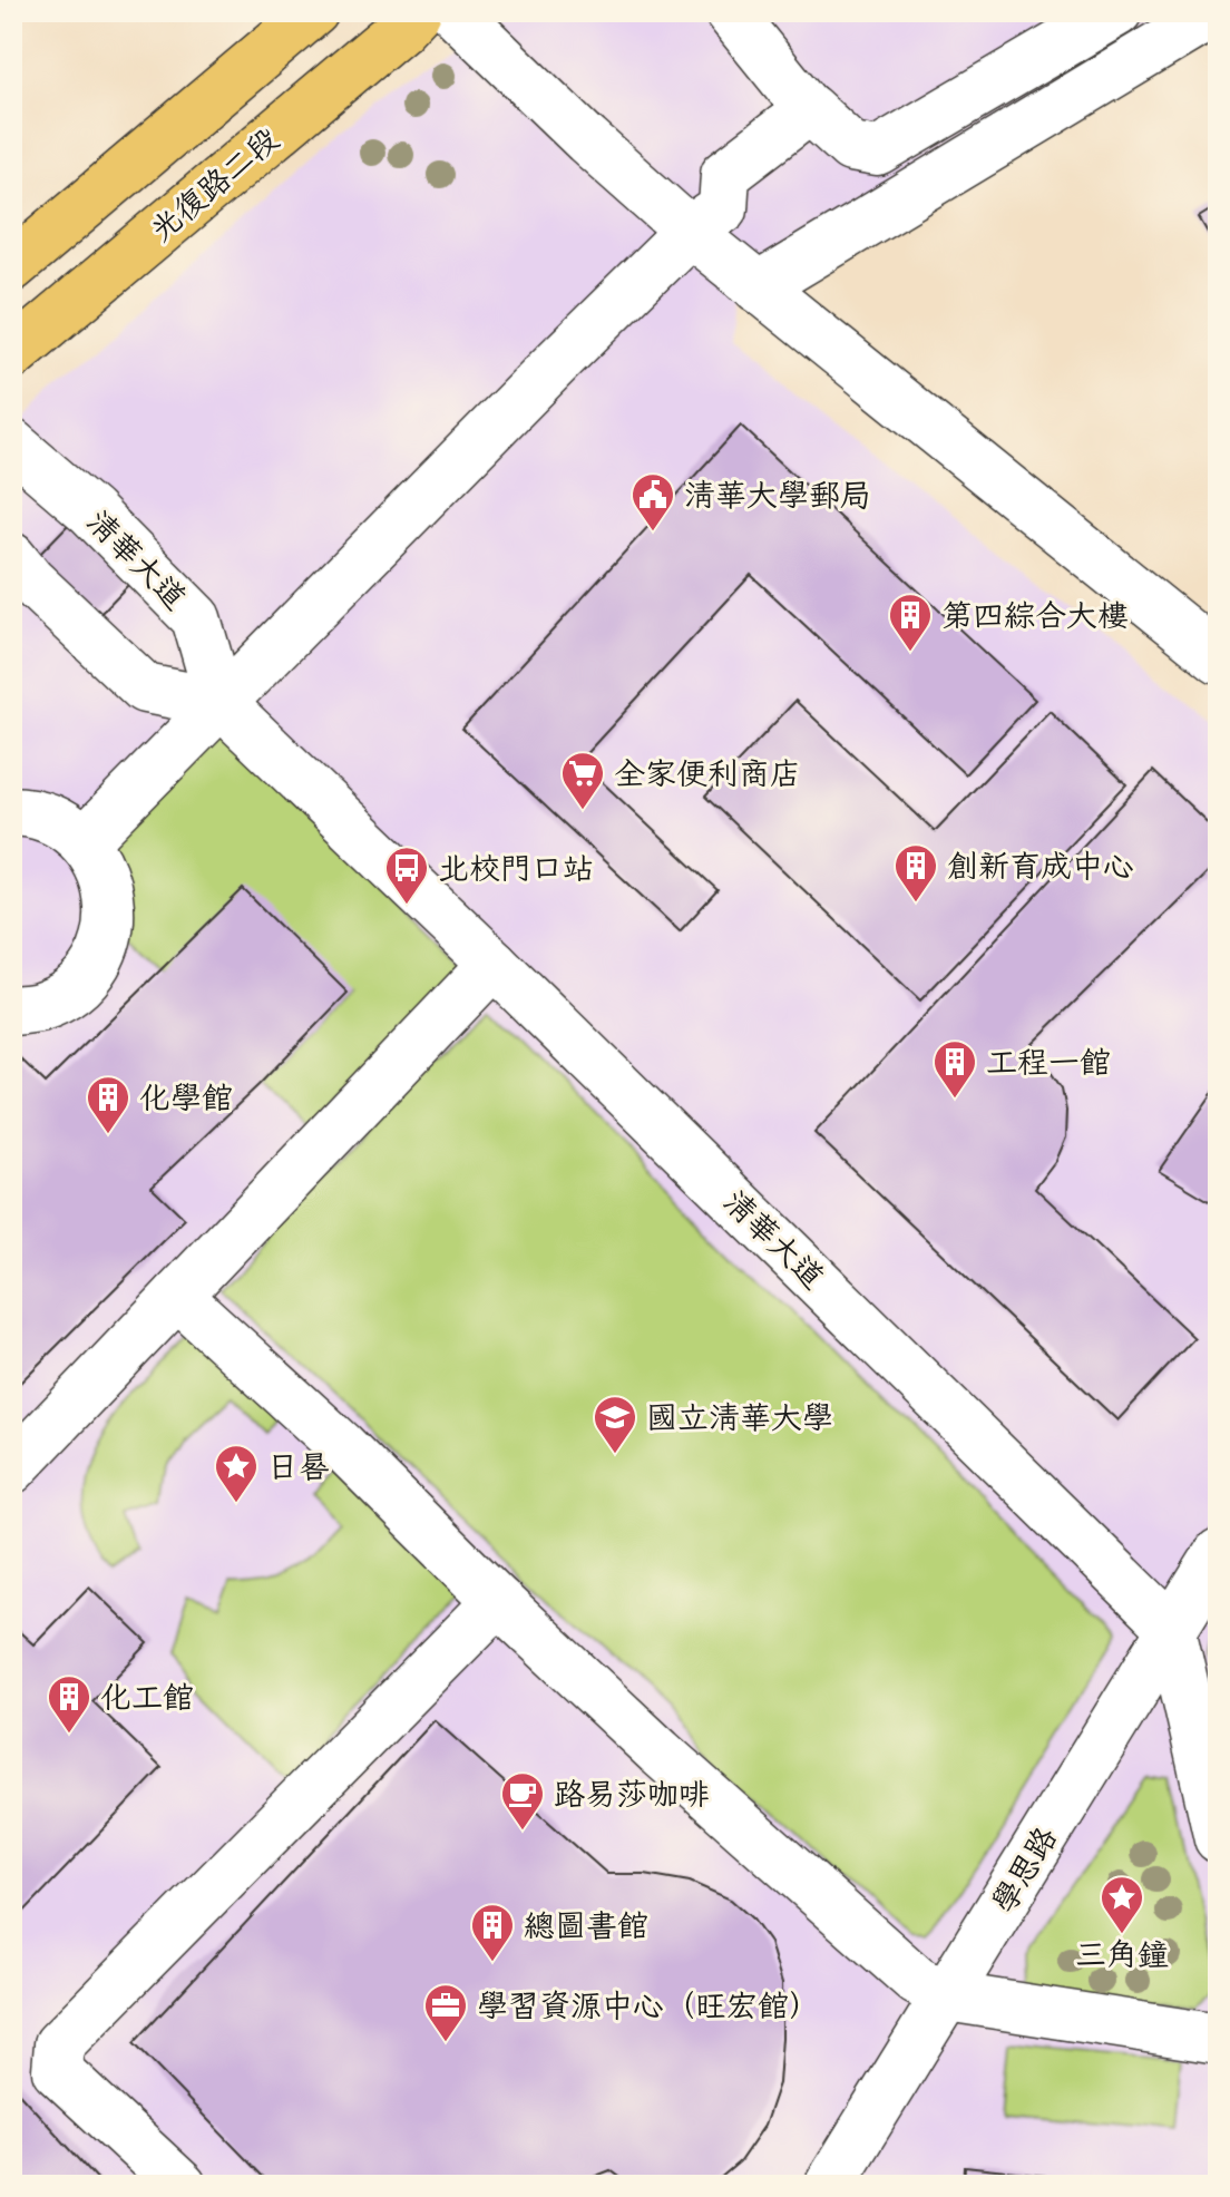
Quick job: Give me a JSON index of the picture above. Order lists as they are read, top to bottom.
{
  "streets": {
    "main road": ["光復路二段"],
    "street": ["清華大道", "學思路"]
  },
  "crossings": [
    ["清華大道", "學思路"]
  ],
  "places": {
    "public building": ["清華大學郵局"],
    "building": [
      "第四綜合大樓",
      "創新育成中心",
      "工程一館",
      "化學館",
      "化工館",
      "總圖書館"
    ],
    "supermarket": ["全家便利商店"],
    "bus stop": ["北校門口站"],
    "school or university": ["國立清華大學"],
    "place": ["日晷", "三角鐘"],
    "cafe": ["路易莎咖啡"],
    "office": ["學習資源中心（旺宏館）"]
  }
}
